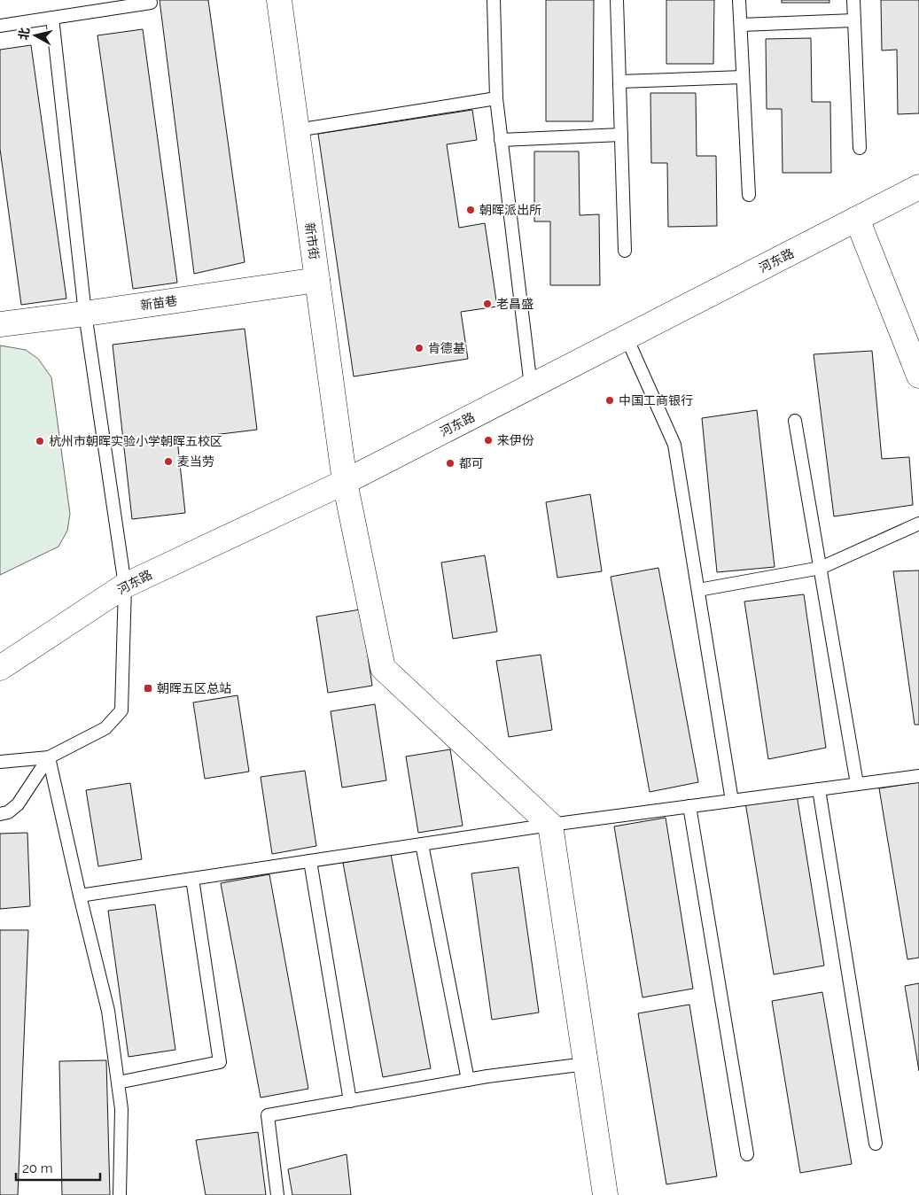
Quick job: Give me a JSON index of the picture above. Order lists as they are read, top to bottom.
{
  "streets": {
    "street": ["新市街", "河东路", "新苗巷"]
  },
  "crossings": [
    ["新市街", "河东路"],
    ["新市街", "新苗巷"]
  ],
  "places": {
    "other": [
      "朝晖派出所",
      "老昌盛",
      "肯德基",
      "中国工商银行",
      "来伊份",
      "杭州市朝晖实验小学朝晖五校区",
      "麦当劳",
      "都可"
    ],
    "transit": ["朝晖五区总站"]
  },
  "scale_bar": "20 m",
  "north": "left"
}
